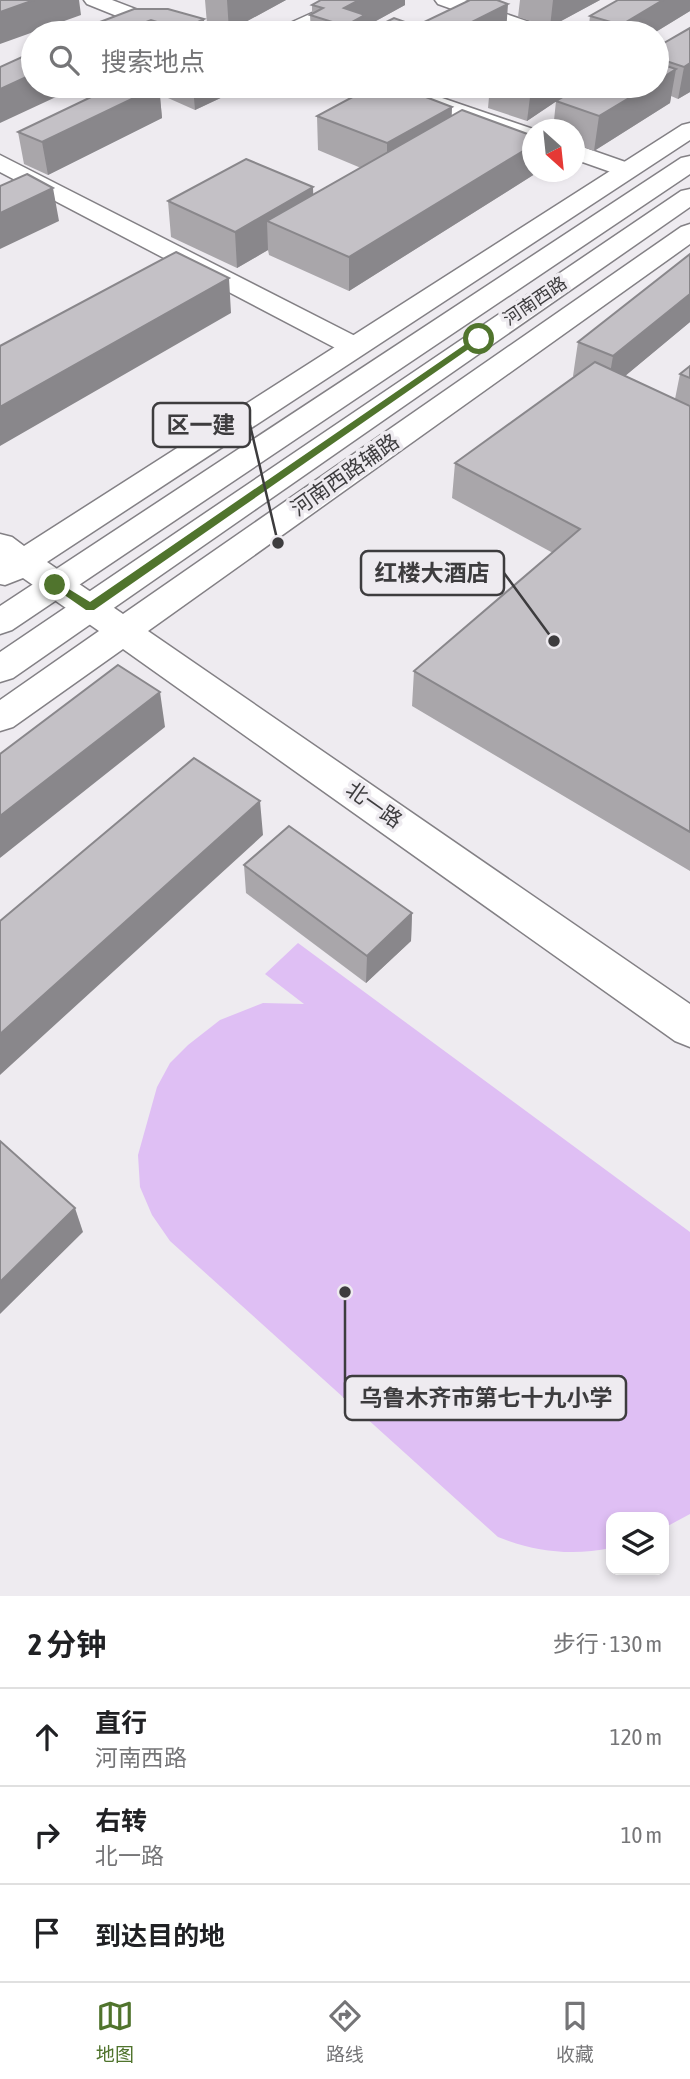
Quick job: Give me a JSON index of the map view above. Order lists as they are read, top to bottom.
{
  "streets": {
    "street": ["河南西路", "河南西路辅路", "北一路"]
  },
  "crossings": [
    ["河南西路", "北一路"],
    ["河南西路辅路", "北一路"]
  ],
  "places": ["区一建", "红楼大酒店", "乌鲁木齐市第七十九小学"],
  "north": "bottom right",
  "page": {
    "search": "搜索地点",
    "heading": ["2 分钟", "步行 · 130 m"],
    "list": [
      ["直行", "河南西路", "120 m"],
      ["右转", "北一路", "10 m"],
      "到达目的地"
    ],
    "nav": ["地图", "路线", "收藏"]
  }
}
